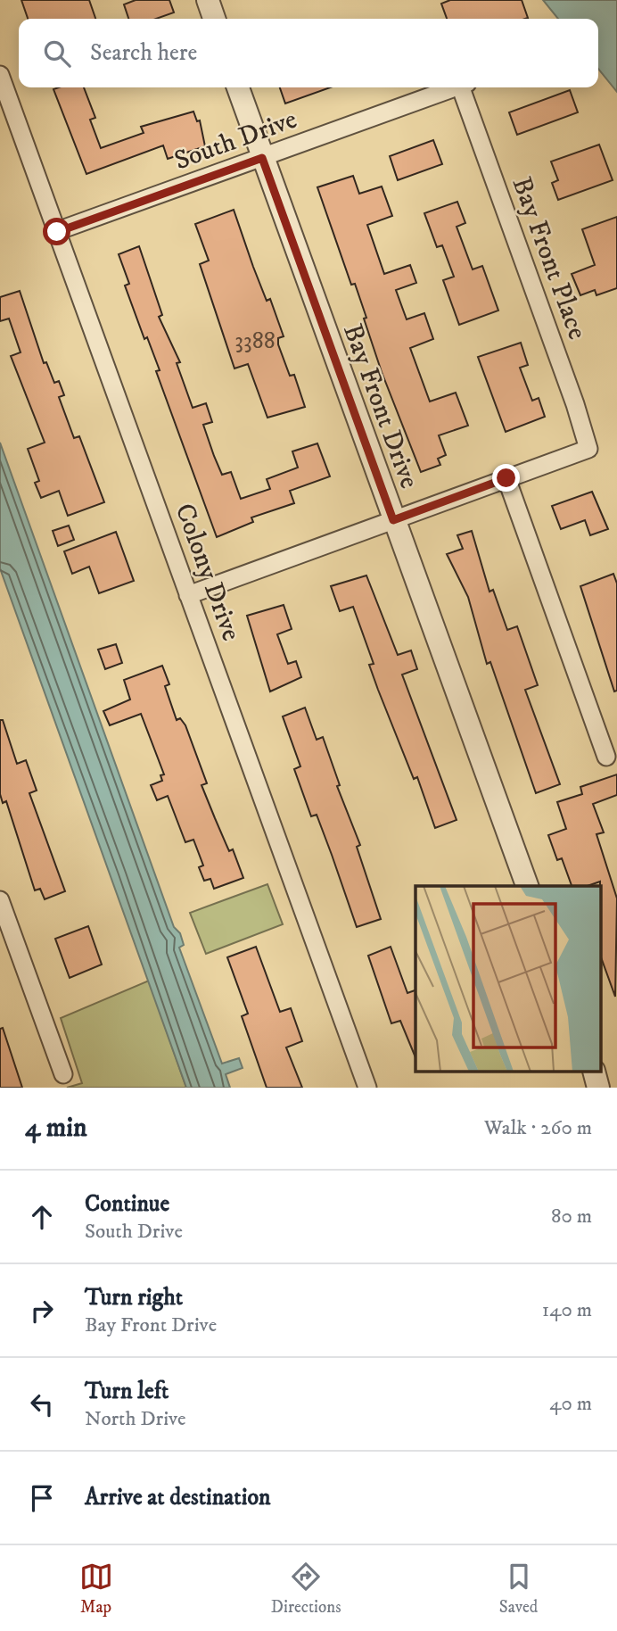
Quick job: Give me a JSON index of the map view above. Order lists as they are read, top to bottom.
{
  "streets": {
    "street": [
      "South Drive",
      "Bay Front Place",
      "Bay Front Drive",
      "Colony Drive"
    ]
  },
  "crossings": [
    ["South Drive", "Bay Front Drive"],
    ["South Drive", "Colony Drive"]
  ],
  "house_numbers": ["3388"],
  "page": {
    "search": "Search here",
    "heading": ["4 min", "Walk · 260 m"],
    "list": [
      ["Continue", "South Drive", "80 m"],
      ["Turn right", "Bay Front Drive", "140 m"],
      ["Turn left", "North Drive", "40 m"],
      "Arrive at destination"
    ],
    "nav": ["Map", "Directions", "Saved"]
  }
}
